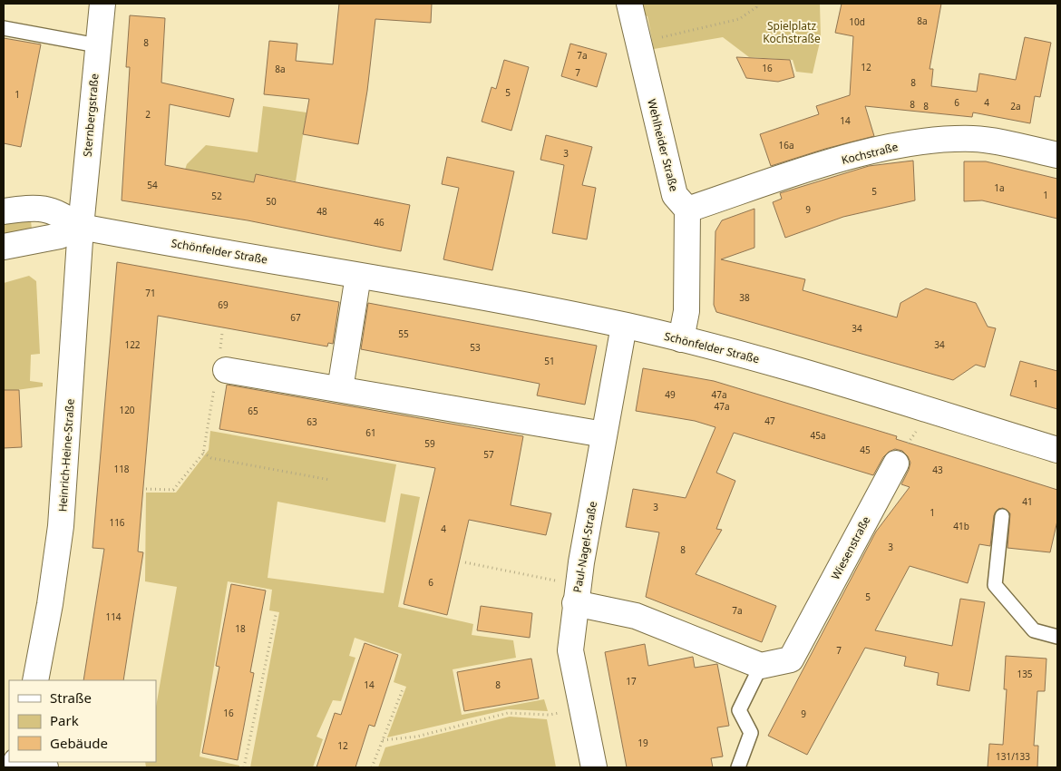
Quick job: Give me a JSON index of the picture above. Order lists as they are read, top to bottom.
{
  "streets": {
    "street": [
      "Sternbergstraße",
      "Wehlheider Straße",
      "Kochstraße",
      "Schönfelder Straße",
      "Heinrich-Heine-Straße",
      "Paul-Nagel-Straße",
      "Wiesenstraße"
    ]
  },
  "crossings": [
    ["Sternbergstraße", "Schönfelder Straße"],
    ["Sternbergstraße", "Heinrich-Heine-Straße"],
    ["Wehlheider Straße", "Kochstraße"],
    ["Schönfelder Straße", "Heinrich-Heine-Straße"],
    ["Schönfelder Straße", "Paul-Nagel-Straße"]
  ],
  "parks": ["Spielplatz Kochstraße"],
  "house_numbers": [
    "8a",
    "10d",
    "8",
    "7a",
    "12",
    "16",
    "8a",
    "7",
    "8",
    "5",
    "1",
    "6",
    "4",
    "8",
    "8",
    "2a",
    "2",
    "14",
    "16a",
    "3",
    "54",
    "1a",
    "5",
    "1",
    "52",
    "50",
    "9",
    "48",
    "46",
    "71",
    "38",
    "69",
    "67",
    "34",
    "55",
    "122",
    "34",
    "53",
    "51",
    "1",
    "49",
    "47a",
    "47a",
    "120",
    "65",
    "47",
    "63",
    "61",
    "45a",
    "59",
    "45",
    "57",
    "118",
    "43",
    "41",
    "3",
    "1",
    "116",
    "41b",
    "4",
    "3",
    "8",
    "6",
    "5",
    "7a",
    "114",
    "18",
    "7",
    "135",
    "17",
    "14",
    "8",
    "16",
    "9",
    "19",
    "12",
    "131/133"
  ],
  "legend": ["Straße", "Park", "Gebäude"]
}
